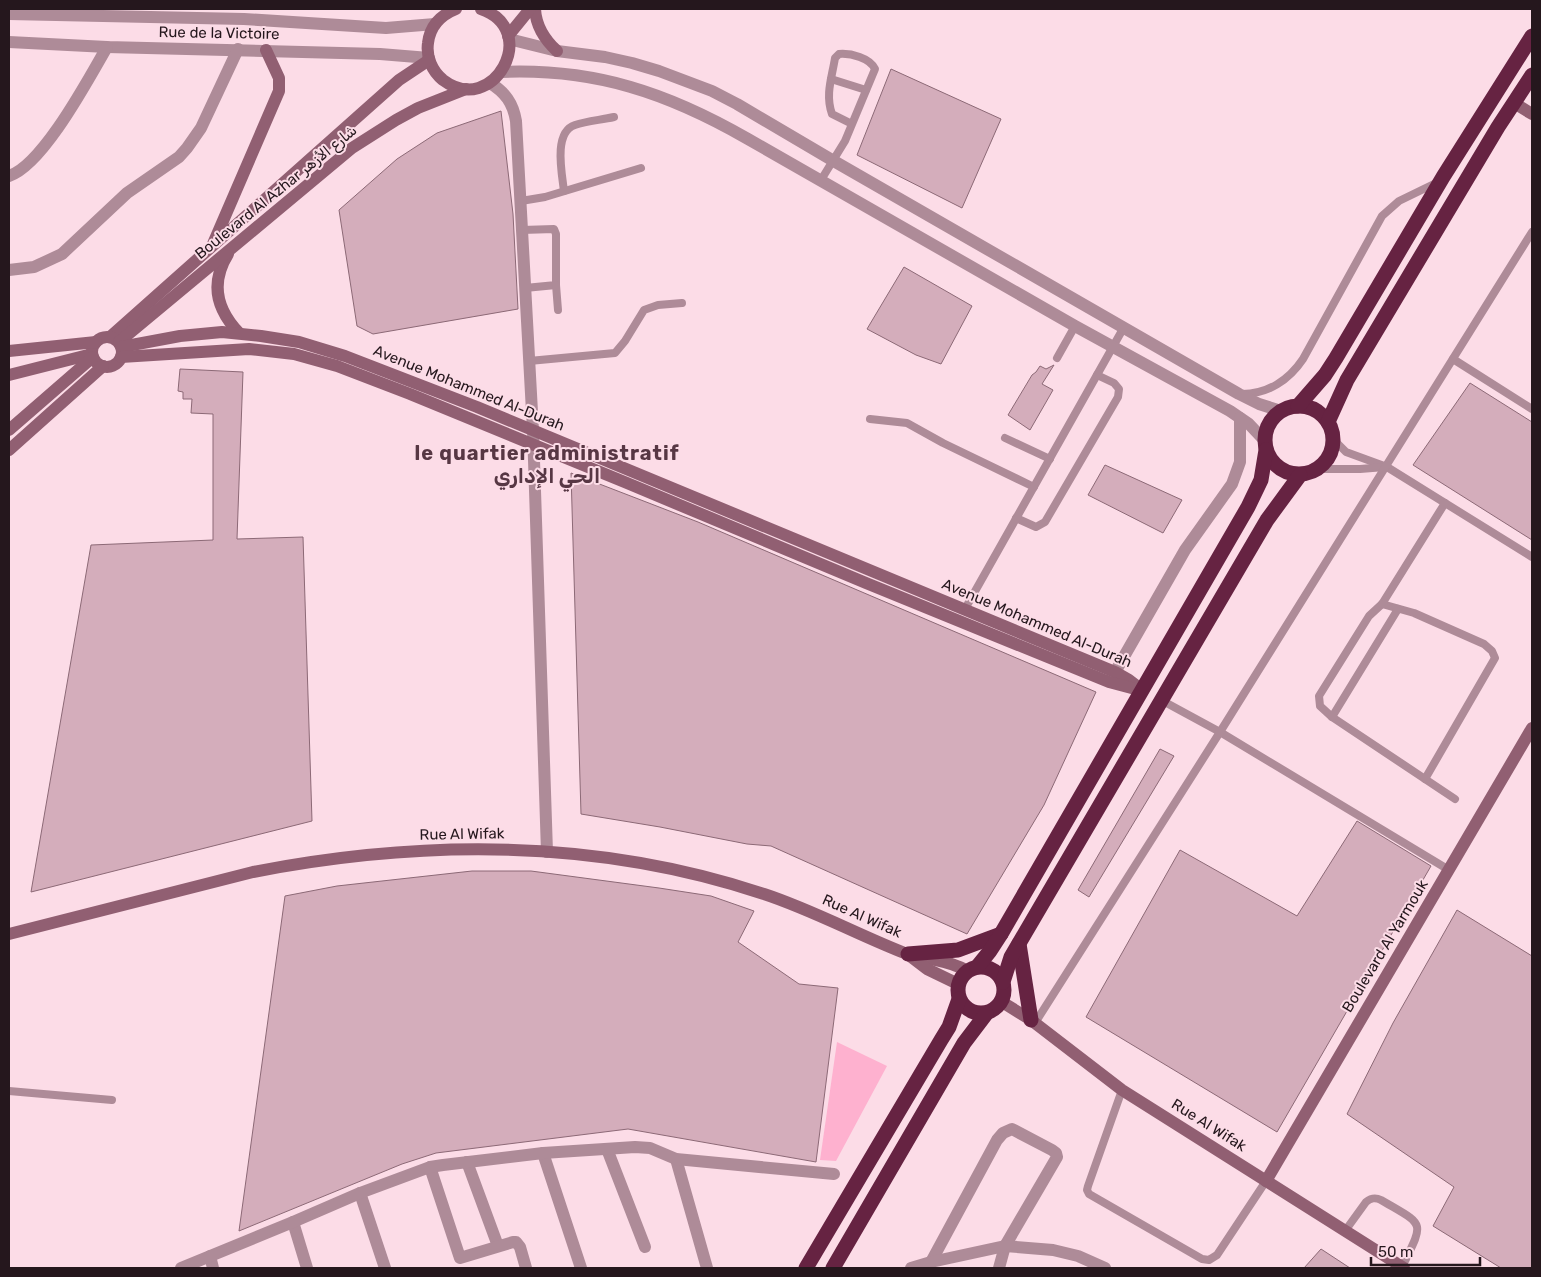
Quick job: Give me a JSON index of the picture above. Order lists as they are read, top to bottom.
{
  "streets": {
    "street": [
      "Rue de la Victoire",
      "Boulevard Al Azhar شارع الأزهر",
      "Avenue Mohammed Al-Durah",
      "Rue Al Wifak",
      "Boulevard Al Yarmouk"
    ]
  },
  "crossings": [
    ["Rue de la Victoire", "Boulevard Al Azhar شارع الأزهر"],
    ["Boulevard Al Azhar شارع الأزهر", "Avenue Mohammed Al-Durah"],
    ["Rue Al Wifak", "Boulevard Al Yarmouk"]
  ],
  "districts": ["le quartier administratif الحي الإداري"],
  "scale_bar": "50 m"
}
